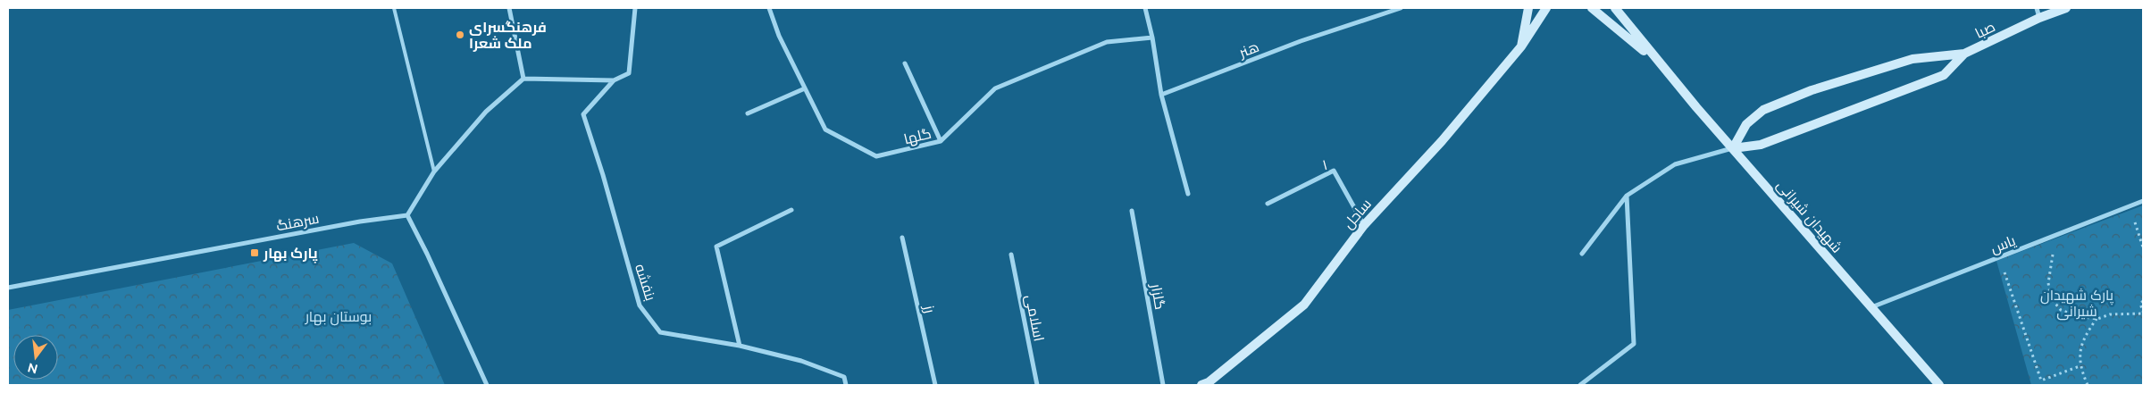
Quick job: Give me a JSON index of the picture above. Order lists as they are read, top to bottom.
{
  "streets": {
    "street": [
      "صبا",
      "هنر",
      "گلها",
      "۱",
      "ساحل",
      "شهیدان شیرانی",
      "سرهنگ",
      "یاس",
      "بنفشه",
      "گلزار",
      "رز",
      "اسلامی"
    ]
  },
  "crossings": [
    ["۱", "ساحل"],
    ["شهیدان شیرانی", "یاس"]
  ],
  "parks": ["پارک شهیدان شیرانی", "بوستان بهار"],
  "places": {
    "other": ["فرهنگسرای ملک شعرا"],
    "transit": ["پارک بهار"]
  },
  "north": "bottom"
}
